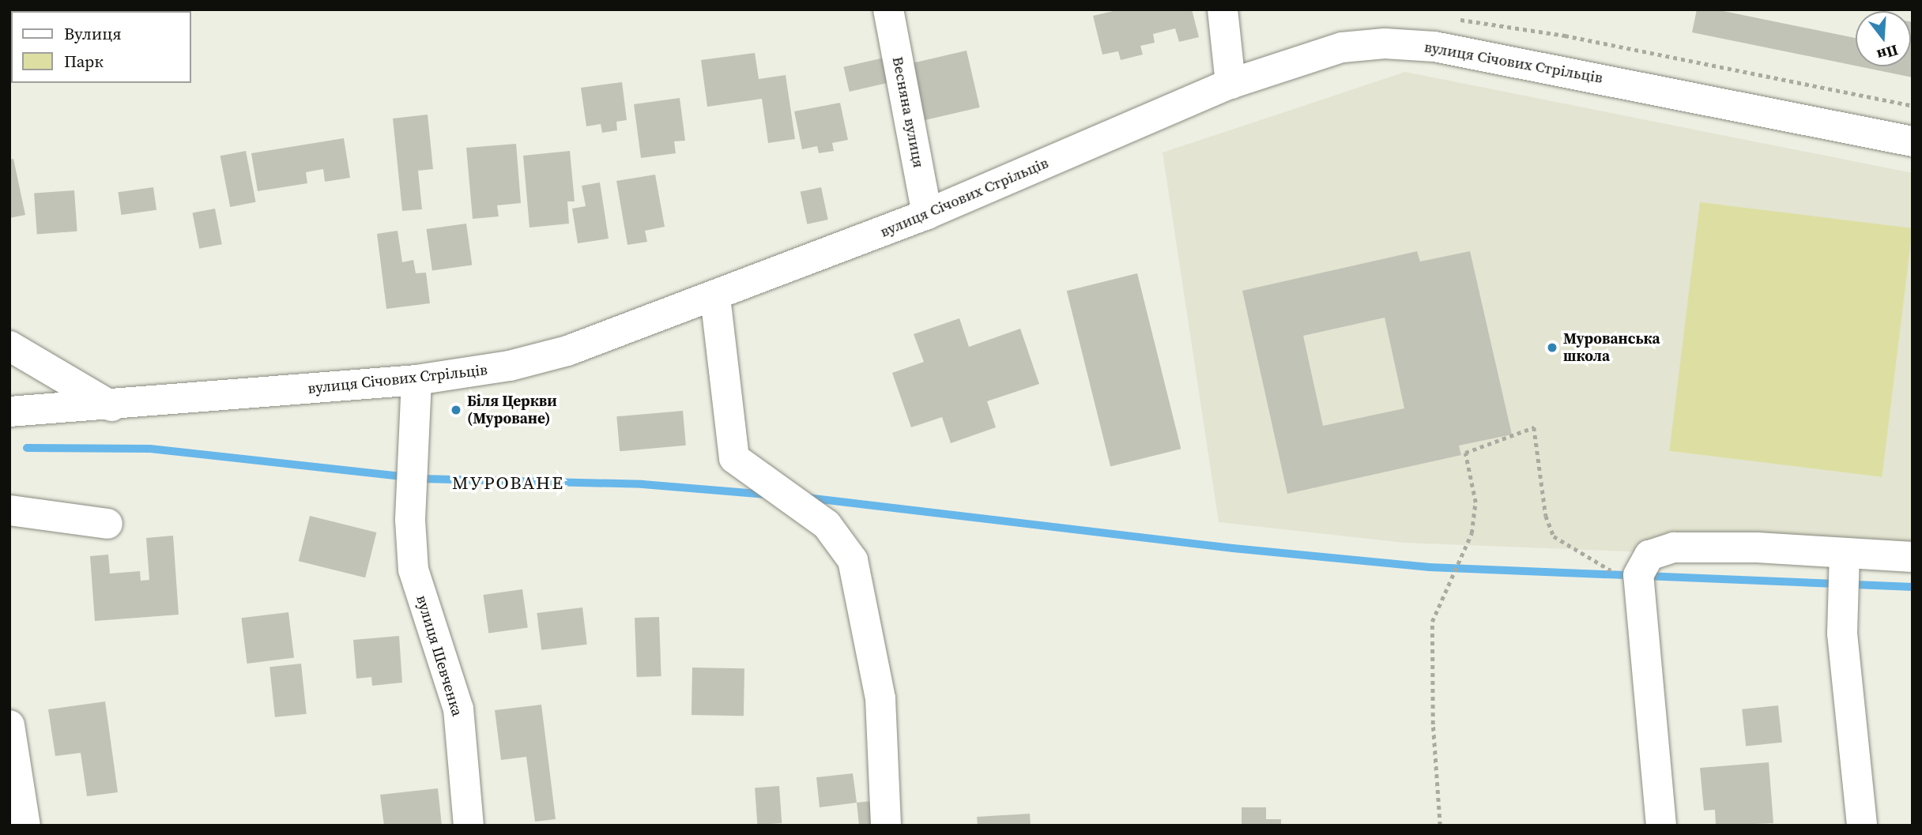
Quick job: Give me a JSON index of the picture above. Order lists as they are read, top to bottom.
{
  "streets": {
    "street": ["вулиця Січових Стрільців", "Весняна вулиця", "вулиця Шевченка"]
  },
  "crossings": [
    ["вулиця Січових Стрільців", "Весняна вулиця"],
    ["вулиця Січових Стрільців", "вулиця Шевченка"]
  ],
  "districts": ["МУРОВАНЕ"],
  "places": ["Мурованська школа", "Біля Церкви (Муроване)"],
  "legend": ["Вулиця", "Парк"],
  "north": "bottom"
}
